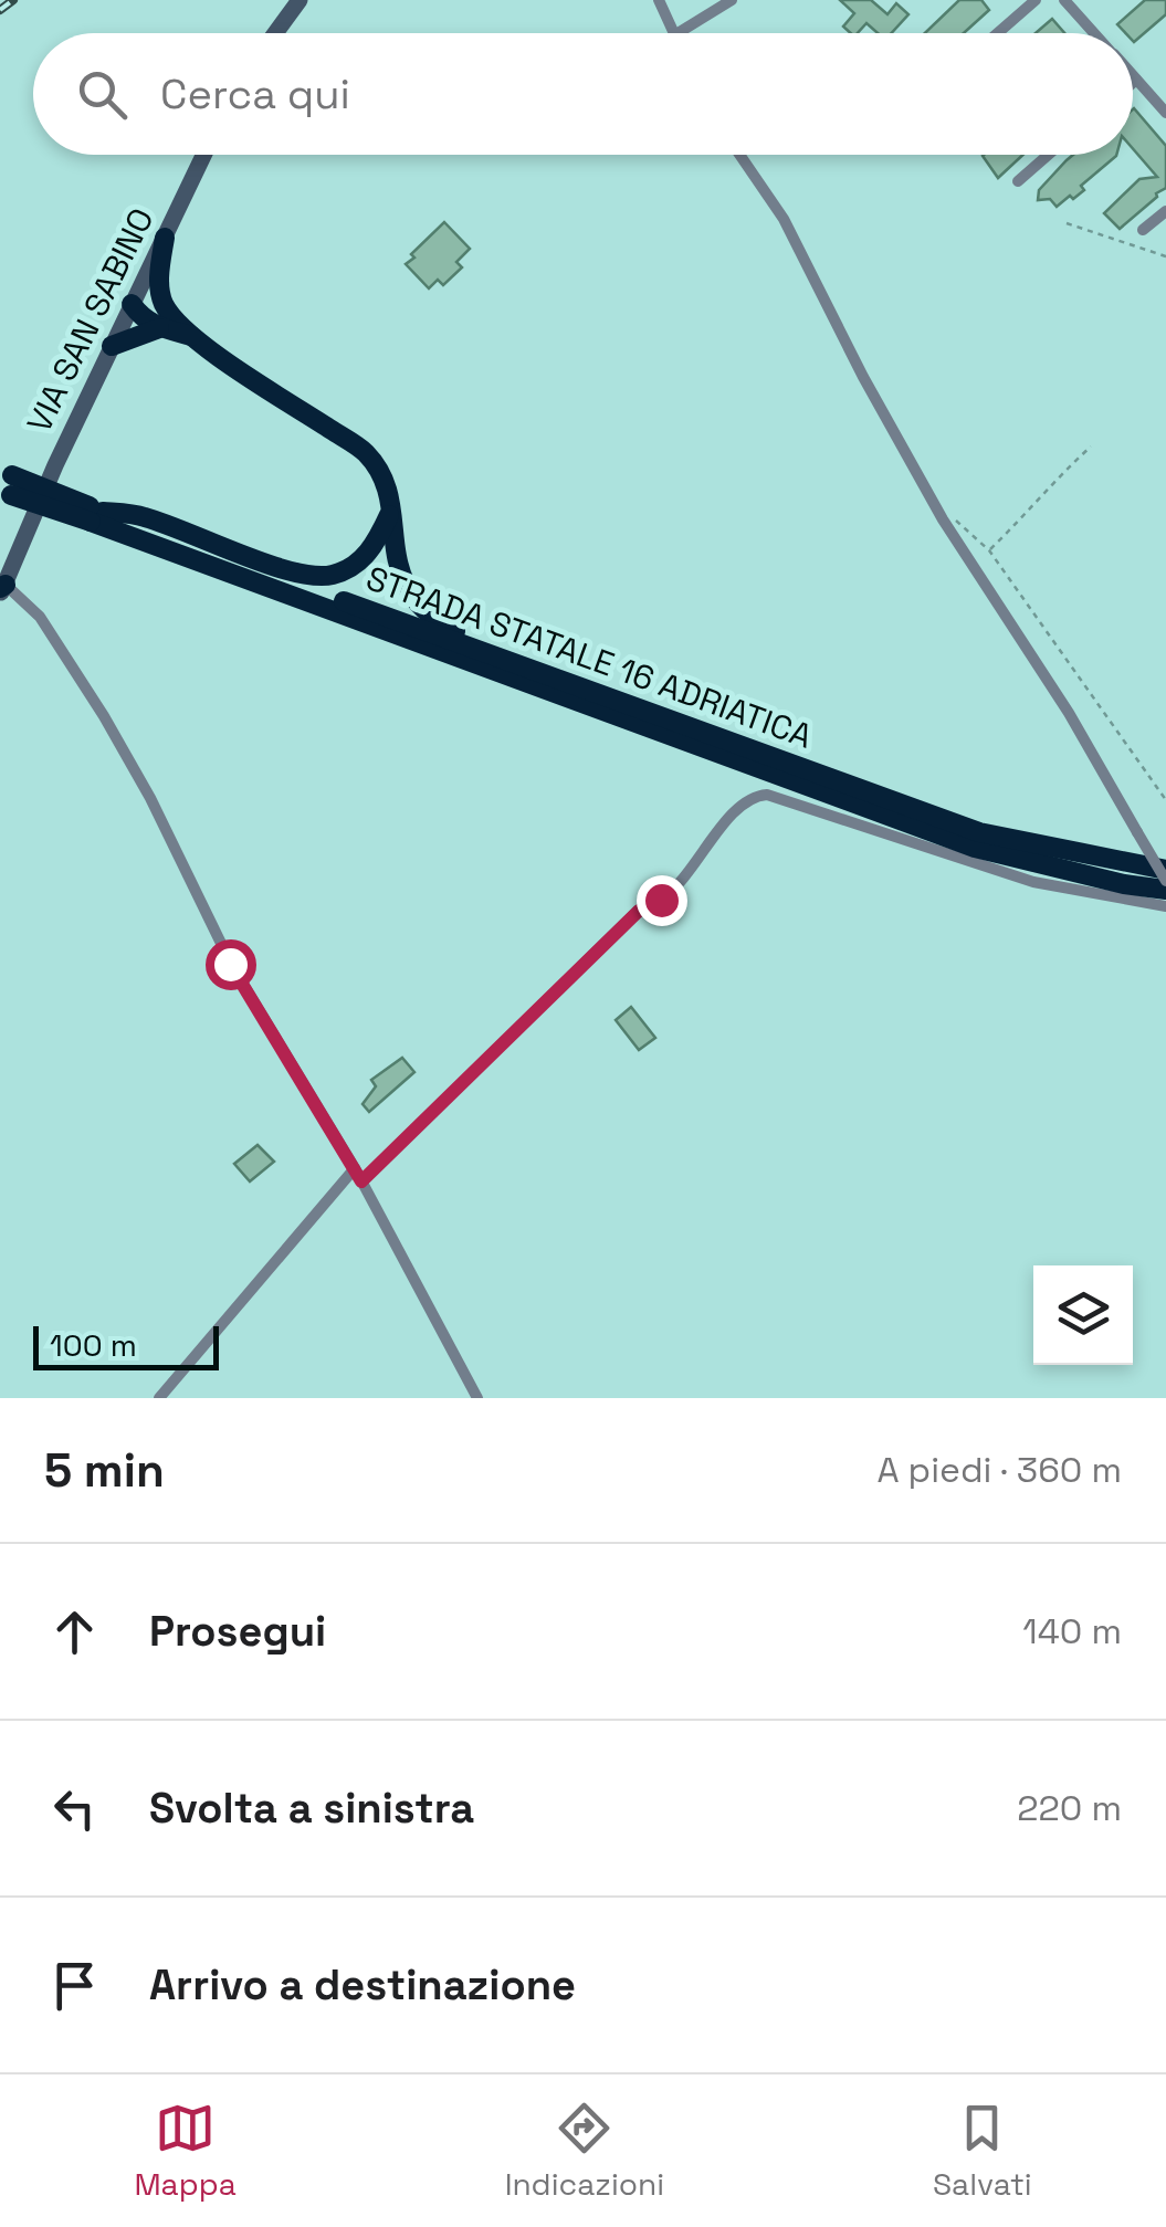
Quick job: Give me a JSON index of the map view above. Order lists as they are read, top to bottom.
{
  "streets": {
    "highway": ["STRADA STATALE 16 ADRIATICA"],
    "street": ["VIA SAN SABINO"]
  },
  "scale_bar": "100 m",
  "page": {
    "search": "Cerca qui",
    "scale": "100 m",
    "heading": ["5 min", "A piedi · 360 m"],
    "list": [
      ["Prosegui", "140 m"],
      ["Svolta a sinistra", "220 m"],
      "Arrivo a destinazione"
    ],
    "nav": ["Mappa", "Indicazioni", "Salvati"]
  }
}
